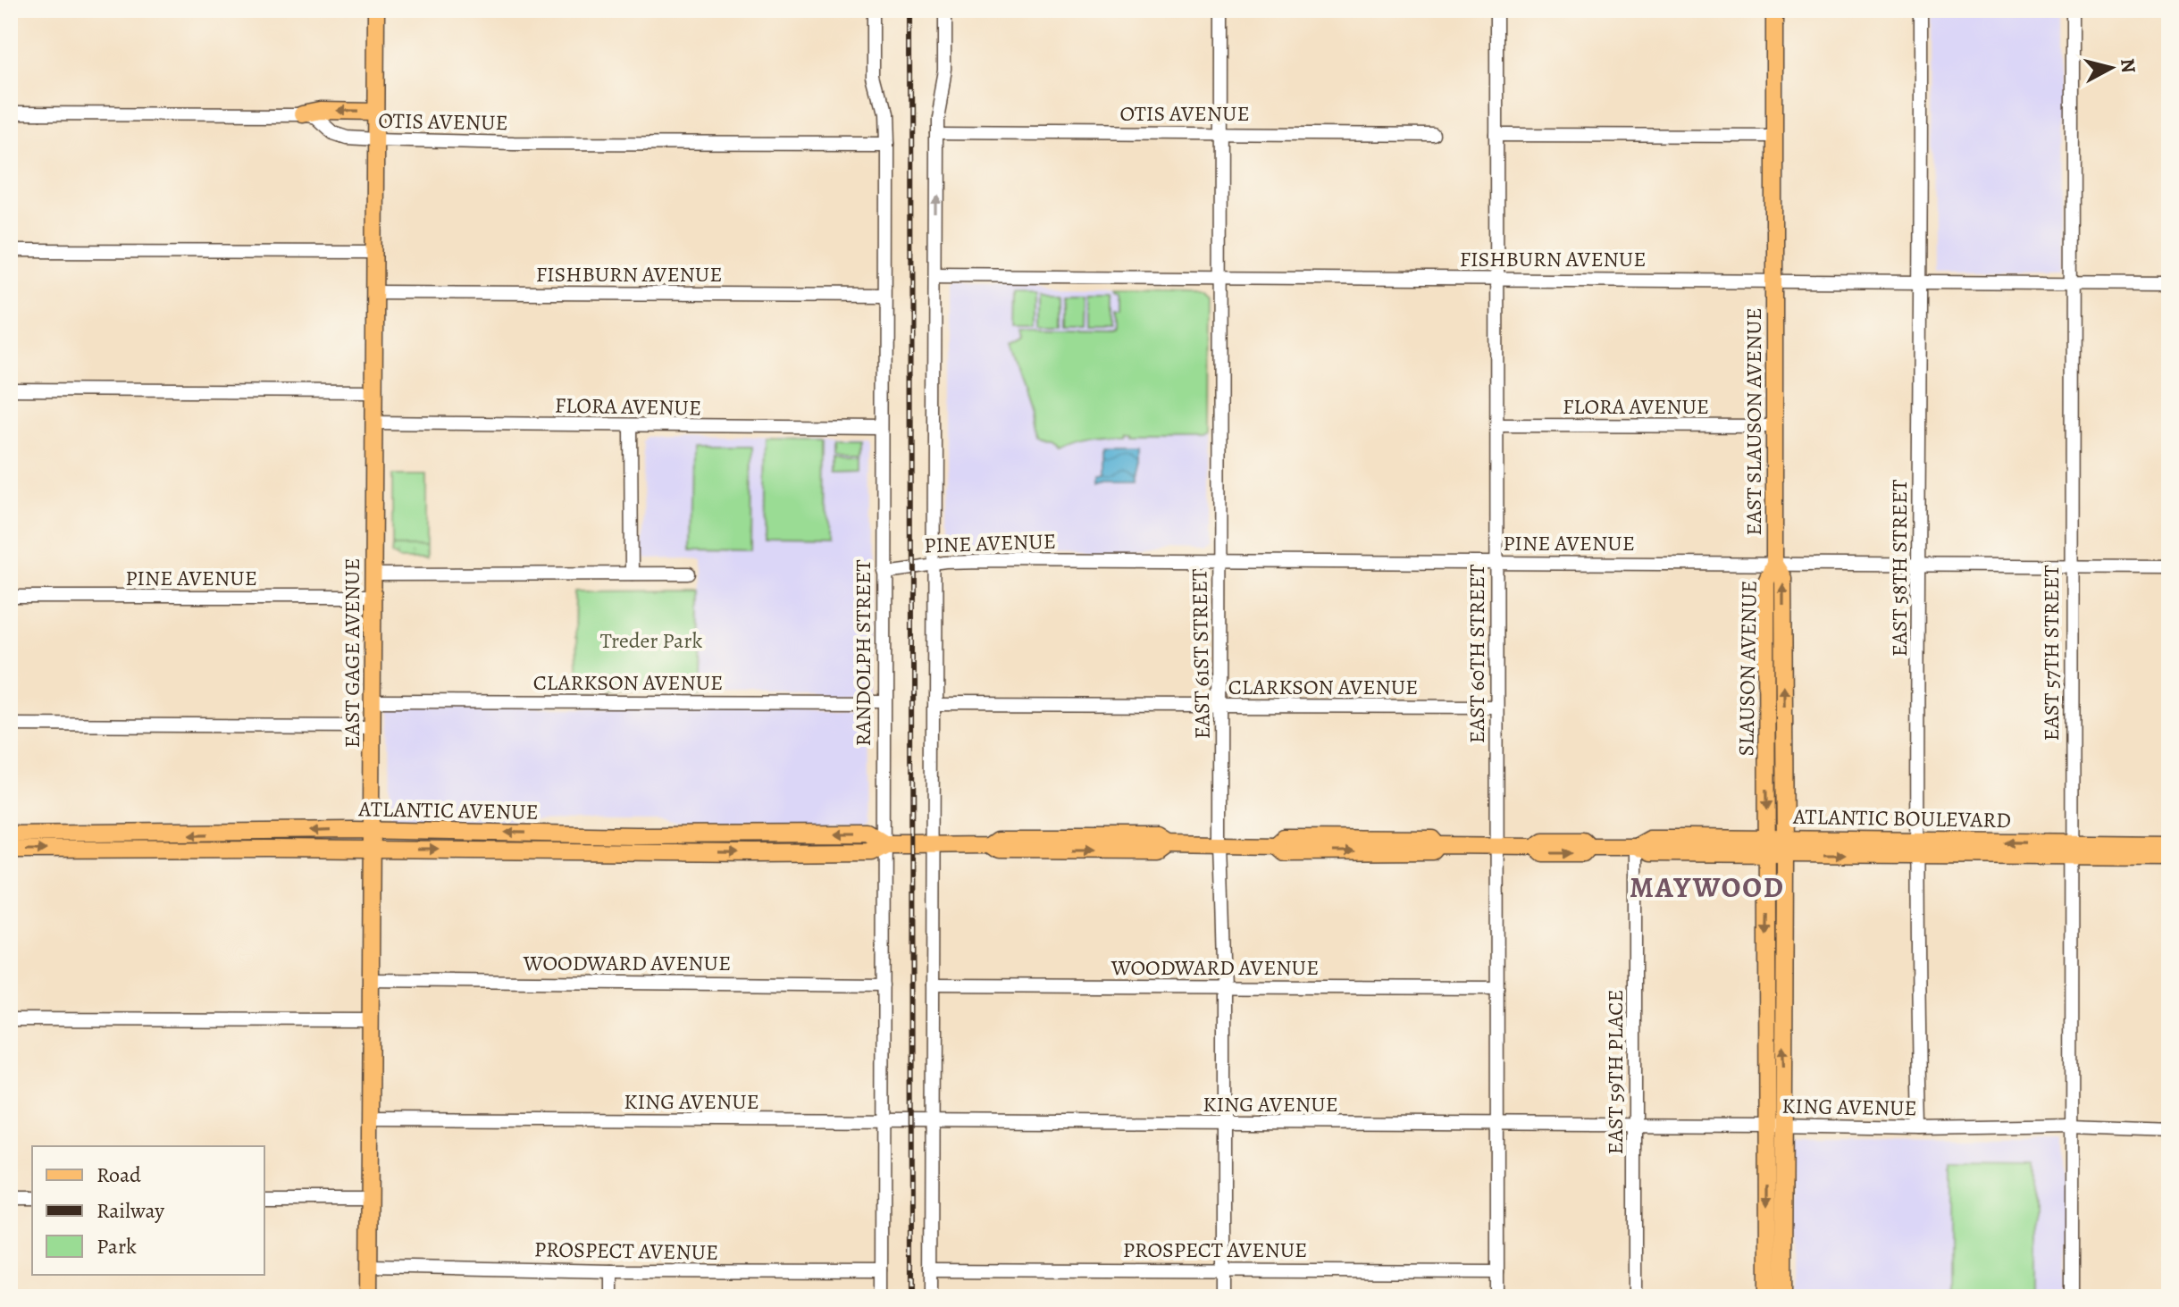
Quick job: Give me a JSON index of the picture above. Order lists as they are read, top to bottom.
{
  "streets": {
    "main road": [
      "EAST SLAUSON AVENUE",
      "EAST GAGE AVENUE",
      "SLAUSON AVENUE",
      "ATLANTIC AVENUE",
      "ATLANTIC BOULEVARD"
    ],
    "street": [
      "OTIS AVENUE",
      "FISHBURN AVENUE",
      "FLORA AVENUE",
      "PINE AVENUE",
      "EAST 58TH STREET",
      "RANDOLPH STREET",
      "EAST 57TH STREET",
      "EAST 61ST STREET",
      "EAST 60TH STREET",
      "CLARKSON AVENUE",
      "WOODWARD AVENUE",
      "EAST 59TH PLACE",
      "KING AVENUE",
      "PROSPECT AVENUE"
    ]
  },
  "crossings": [
    ["OTIS AVENUE", "EAST GAGE AVENUE"],
    ["OTIS AVENUE", "RANDOLPH STREET"],
    ["OTIS AVENUE", "EAST 61ST STREET"],
    ["FISHBURN AVENUE", "EAST SLAUSON AVENUE"],
    ["FISHBURN AVENUE", "EAST 58TH STREET"],
    ["FISHBURN AVENUE", "EAST GAGE AVENUE"],
    ["FISHBURN AVENUE", "RANDOLPH STREET"],
    ["FISHBURN AVENUE", "EAST 57TH STREET"],
    ["FISHBURN AVENUE", "EAST 61ST STREET"],
    ["FISHBURN AVENUE", "EAST 60TH STREET"],
    ["FLORA AVENUE", "EAST SLAUSON AVENUE"],
    ["FLORA AVENUE", "EAST GAGE AVENUE"],
    ["FLORA AVENUE", "RANDOLPH STREET"],
    ["FLORA AVENUE", "EAST 60TH STREET"],
    ["EAST SLAUSON AVENUE", "PINE AVENUE"],
    ["EAST SLAUSON AVENUE", "SLAUSON AVENUE"],
    ["PINE AVENUE", "EAST 58TH STREET"],
    ["PINE AVENUE", "EAST GAGE AVENUE"],
    ["PINE AVENUE", "RANDOLPH STREET"],
    ["PINE AVENUE", "EAST 57TH STREET"],
    ["PINE AVENUE", "EAST 61ST STREET"],
    ["PINE AVENUE", "EAST 60TH STREET"],
    ["PINE AVENUE", "SLAUSON AVENUE"],
    ["EAST 58TH STREET", "ATLANTIC BOULEVARD"],
    ["EAST 58TH STREET", "KING AVENUE"],
    ["EAST GAGE AVENUE", "CLARKSON AVENUE"],
    ["EAST GAGE AVENUE", "ATLANTIC AVENUE"],
    ["EAST GAGE AVENUE", "WOODWARD AVENUE"],
    ["EAST GAGE AVENUE", "KING AVENUE"],
    ["EAST GAGE AVENUE", "PROSPECT AVENUE"],
    ["RANDOLPH STREET", "CLARKSON AVENUE"],
    ["RANDOLPH STREET", "ATLANTIC AVENUE"],
    ["RANDOLPH STREET", "WOODWARD AVENUE"],
    ["RANDOLPH STREET", "KING AVENUE"],
    ["RANDOLPH STREET", "PROSPECT AVENUE"],
    ["EAST 57TH STREET", "ATLANTIC BOULEVARD"],
    ["EAST 57TH STREET", "KING AVENUE"],
    ["EAST 61ST STREET", "CLARKSON AVENUE"],
    ["EAST 61ST STREET", "ATLANTIC BOULEVARD"],
    ["EAST 61ST STREET", "WOODWARD AVENUE"],
    ["EAST 61ST STREET", "KING AVENUE"],
    ["EAST 61ST STREET", "PROSPECT AVENUE"],
    ["EAST 60TH STREET", "CLARKSON AVENUE"],
    ["EAST 60TH STREET", "ATLANTIC BOULEVARD"],
    ["EAST 60TH STREET", "WOODWARD AVENUE"],
    ["EAST 60TH STREET", "KING AVENUE"],
    ["EAST 60TH STREET", "PROSPECT AVENUE"],
    ["SLAUSON AVENUE", "ATLANTIC BOULEVARD"],
    ["SLAUSON AVENUE", "KING AVENUE"],
    ["ATLANTIC AVENUE", "ATLANTIC BOULEVARD"],
    ["ATLANTIC BOULEVARD", "EAST 59TH PLACE"],
    ["EAST 59TH PLACE", "KING AVENUE"]
  ],
  "districts": ["MAYWOOD"],
  "parks": ["Treder Park"],
  "legend": ["Road", "Railway", "Park"],
  "north": "right"
}
